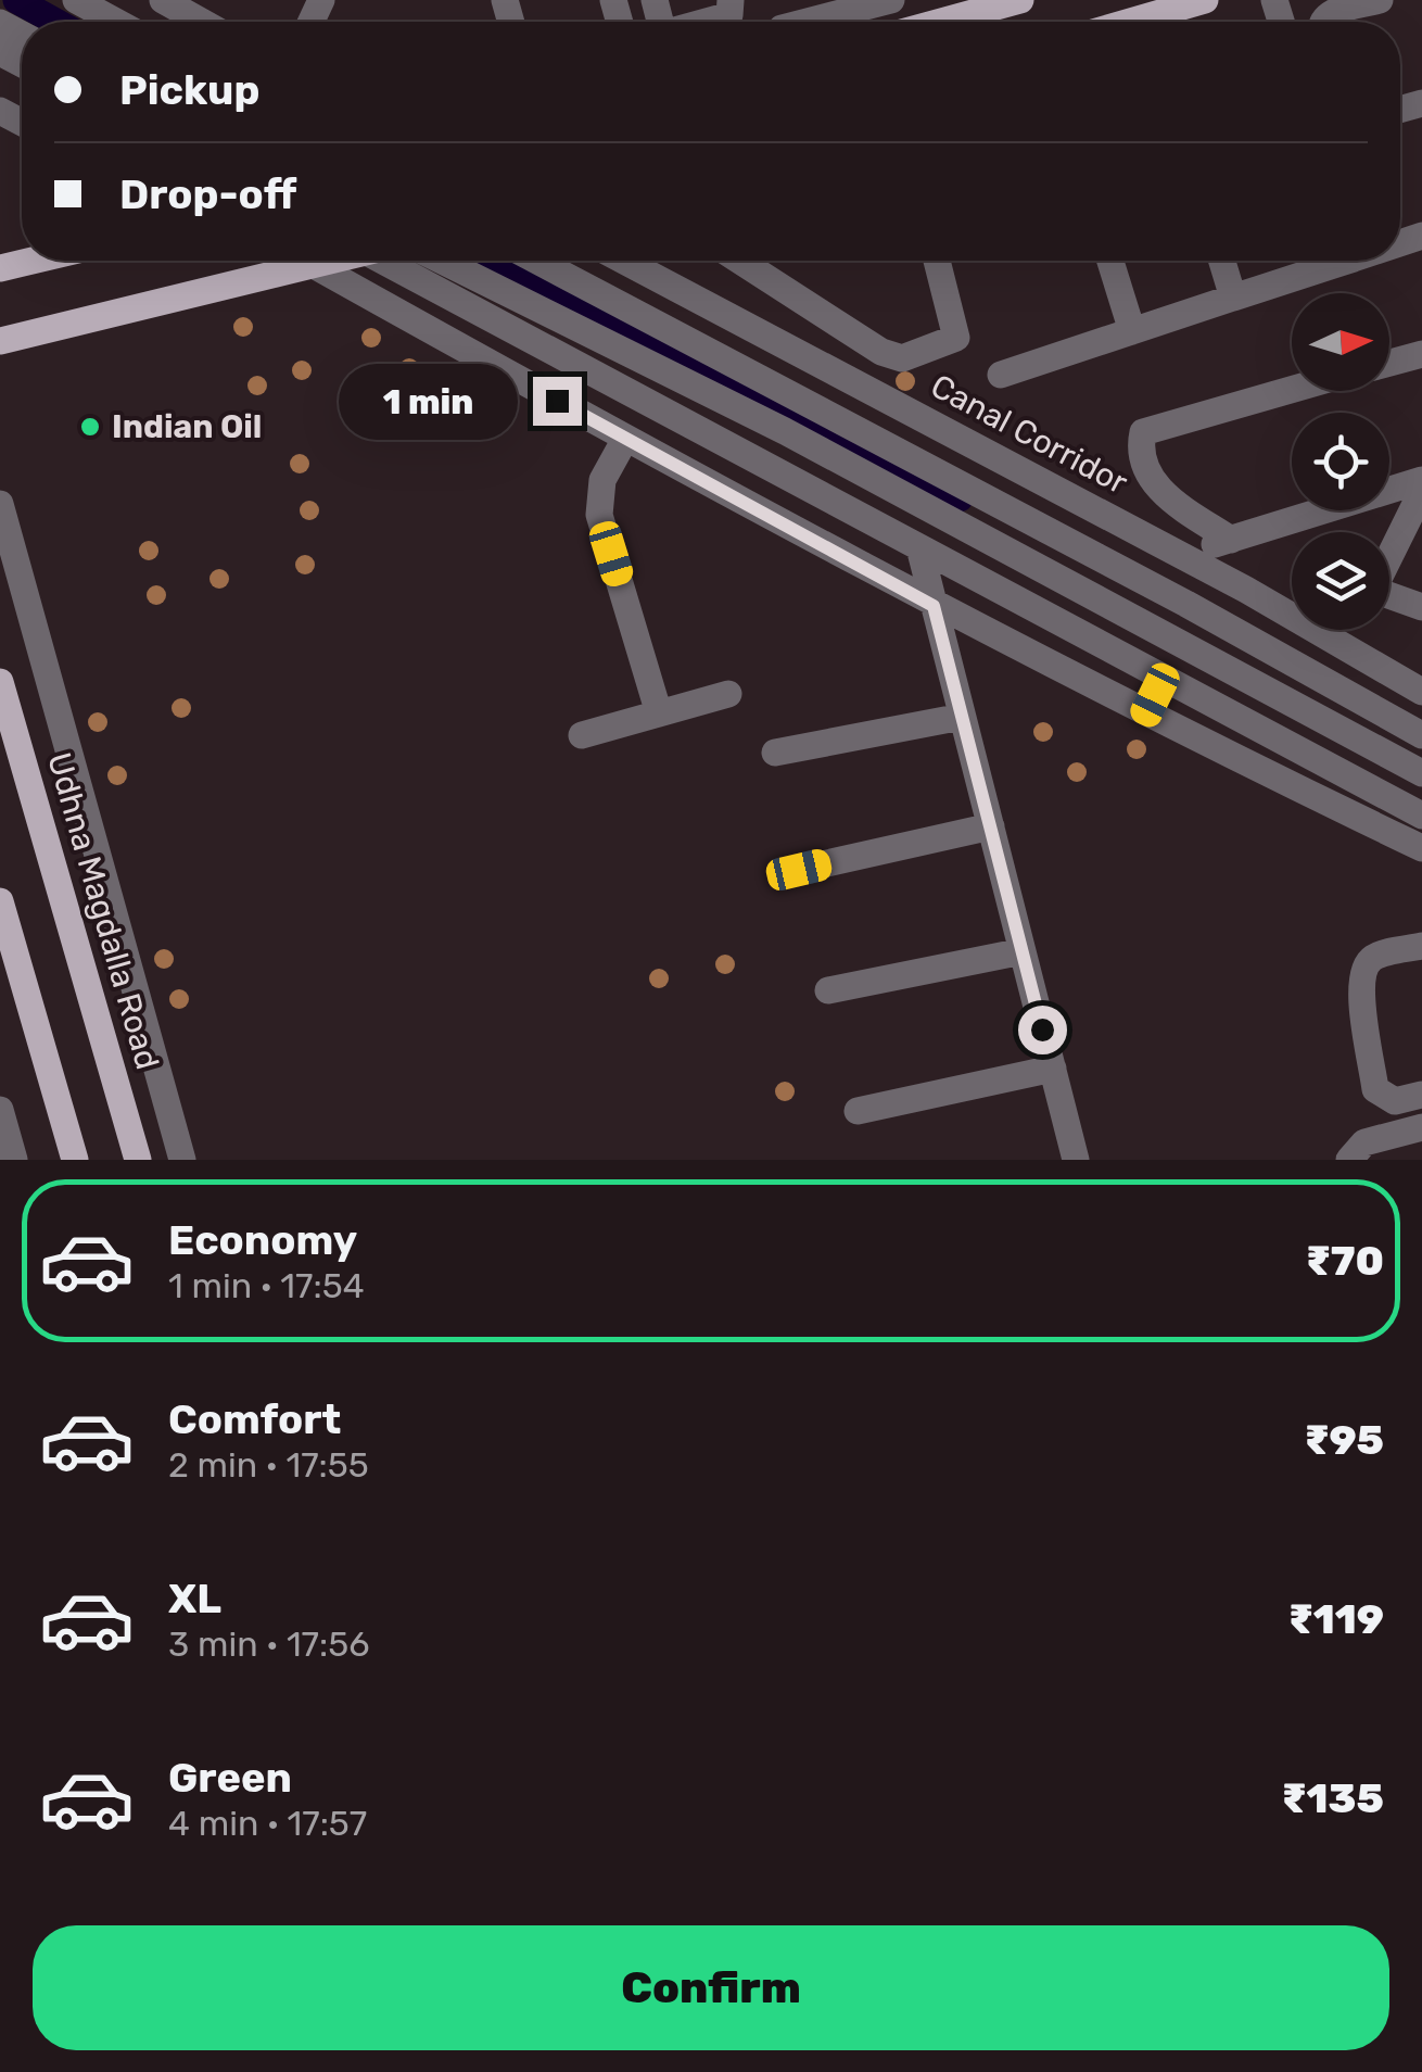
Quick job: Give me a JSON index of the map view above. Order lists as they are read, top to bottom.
{
  "streets": {
    "main road": ["Udhna Magdalla Road"],
    "street": ["Canal Corridor"]
  },
  "places": ["Indian Oil"],
  "north": "right",
  "page": {
    "banner": ["Pickup", "Drop-off"],
    "bubble": "1 min",
    "list": [
      {
        "name": "Economy",
        "note": "1 min · 17:54",
        "value": "₹70"
      },
      {
        "name": "Comfort",
        "note": "2 min · 17:55",
        "value": "₹95"
      },
      {
        "name": "XL",
        "note": "3 min · 17:56",
        "value": "₹119"
      },
      {
        "name": "Green",
        "note": "4 min · 17:57",
        "value": "₹135"
      }
    ],
    "buttons": "Confirm"
  }
}
